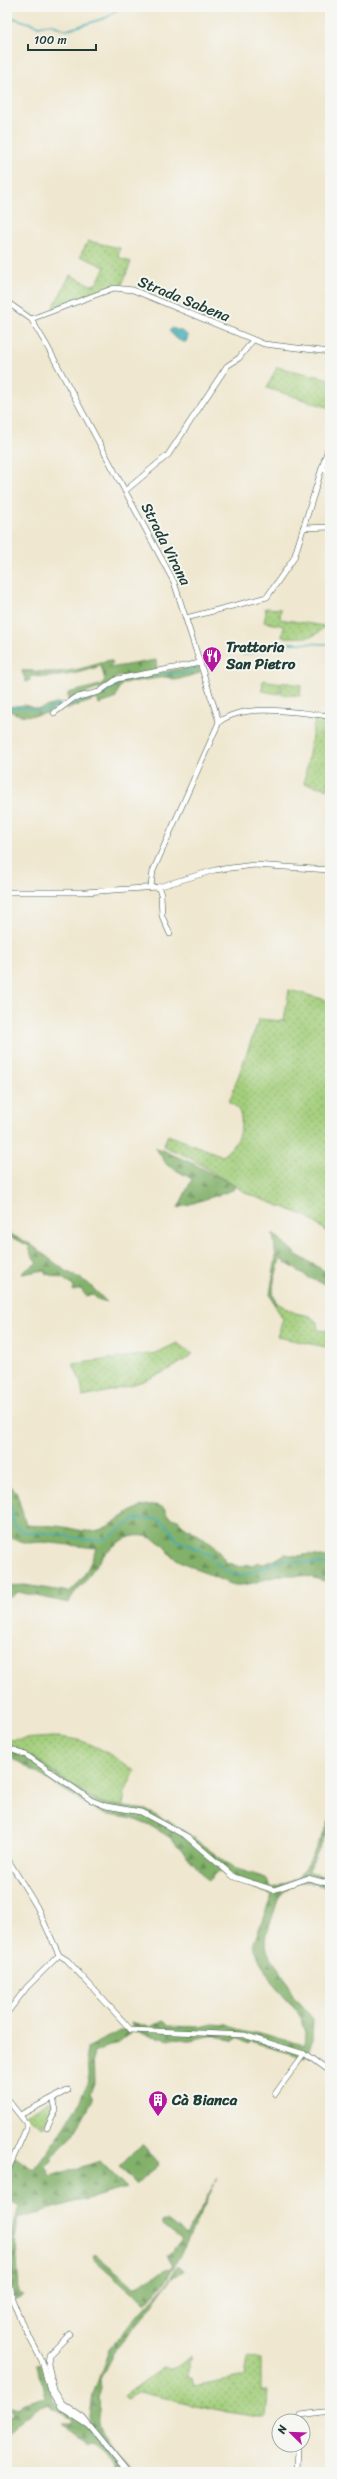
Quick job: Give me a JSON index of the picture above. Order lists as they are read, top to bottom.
{
  "streets": {
    "street": ["Strada Sabena", "Strada Virana"]
  },
  "crossings": [
    ["Strada Sabena", "Strada Virana"]
  ],
  "places": {
    "restaurant": ["Trattoria San Pietro"],
    "building": ["Cà Bianca"]
  },
  "scale_bar": "100 m",
  "north": "top left"
}
